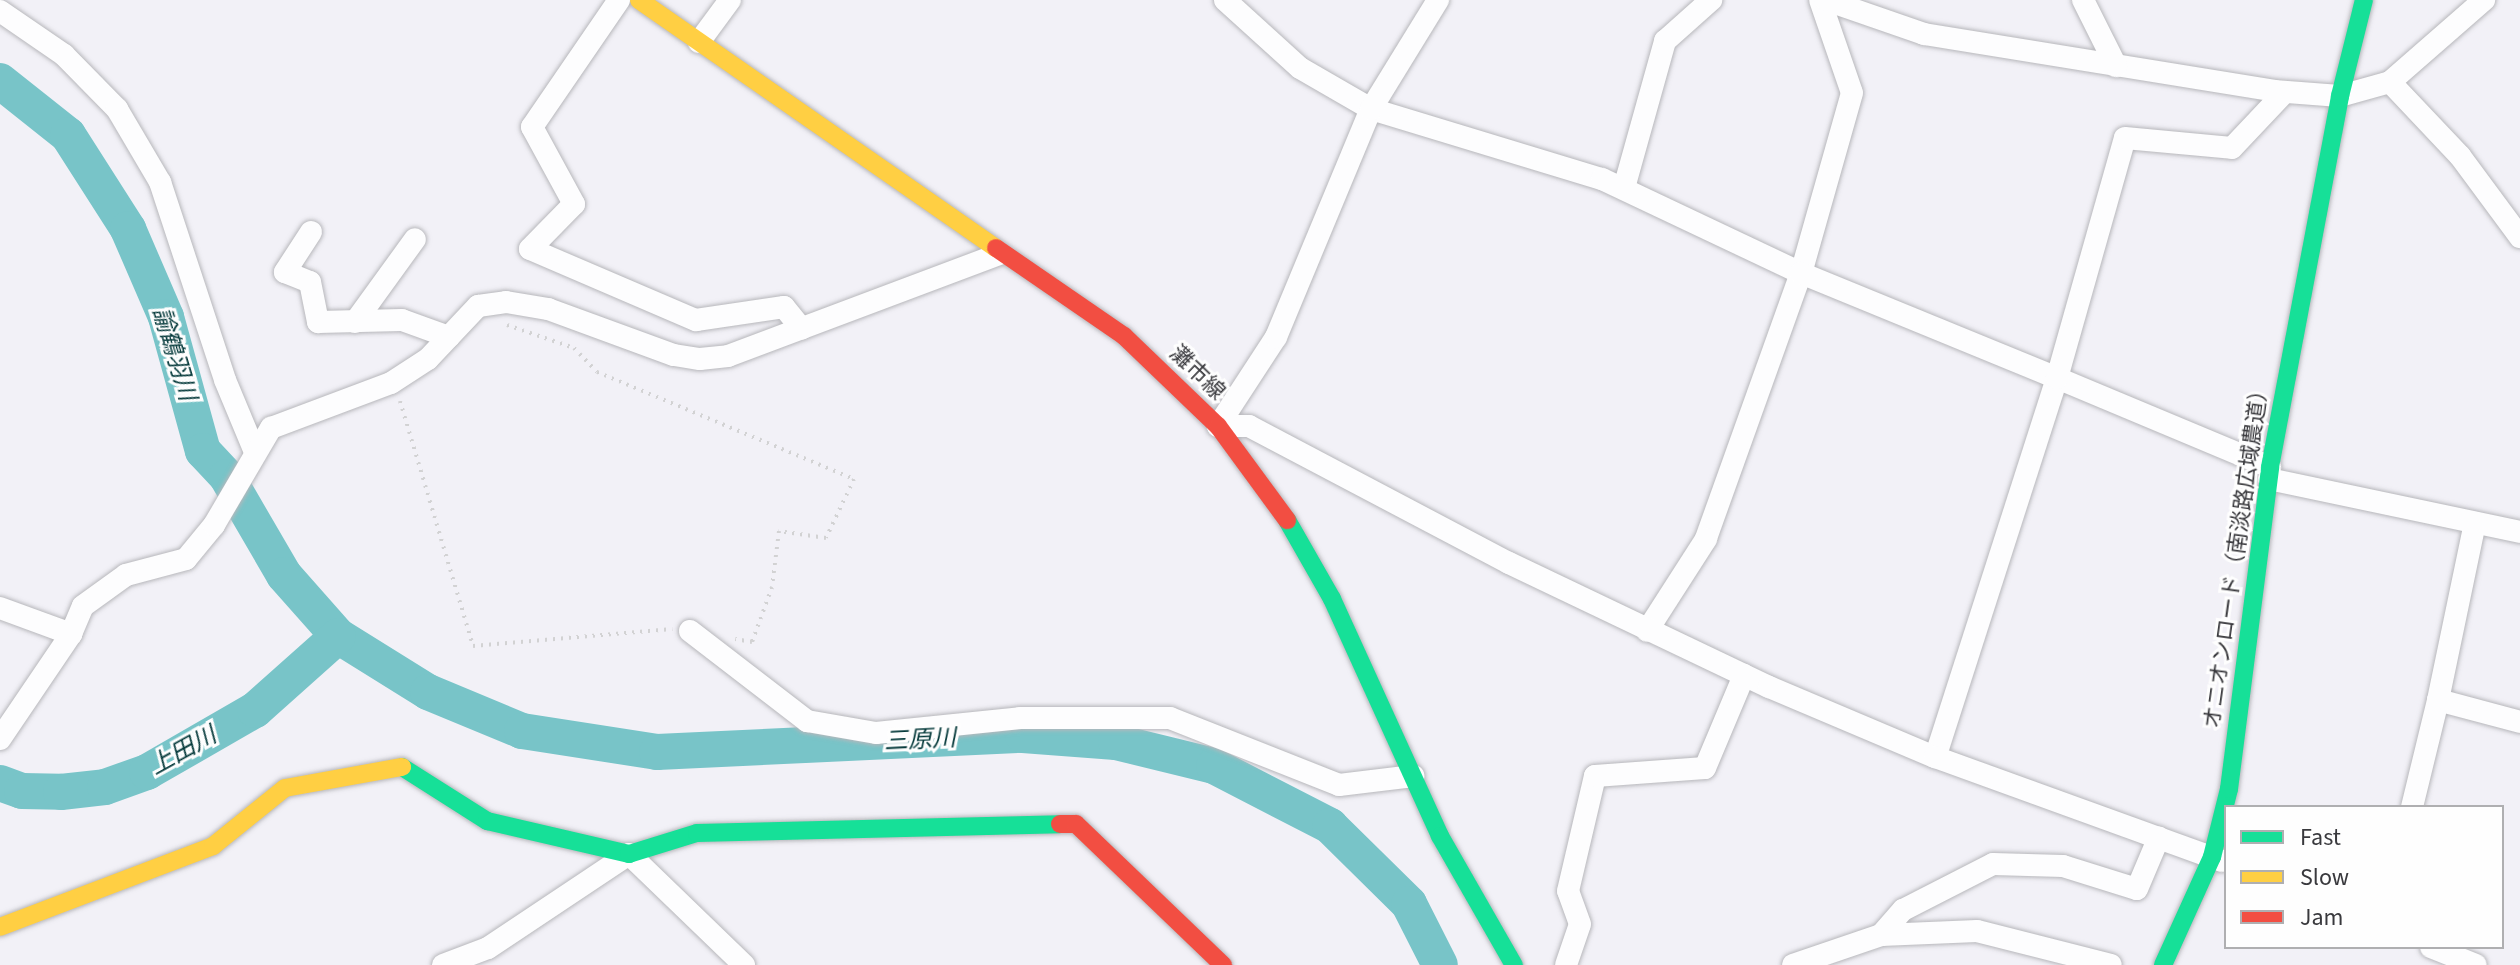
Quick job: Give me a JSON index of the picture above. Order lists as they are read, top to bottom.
{
  "streets": {
    "street": ["灘市線", "オニオンロード（南淡路広域農道）"]
  },
  "water": ["諭鶴羽川", "三原川", "上田川"],
  "legend": ["Fast", "Slow", "Jam"]
}
